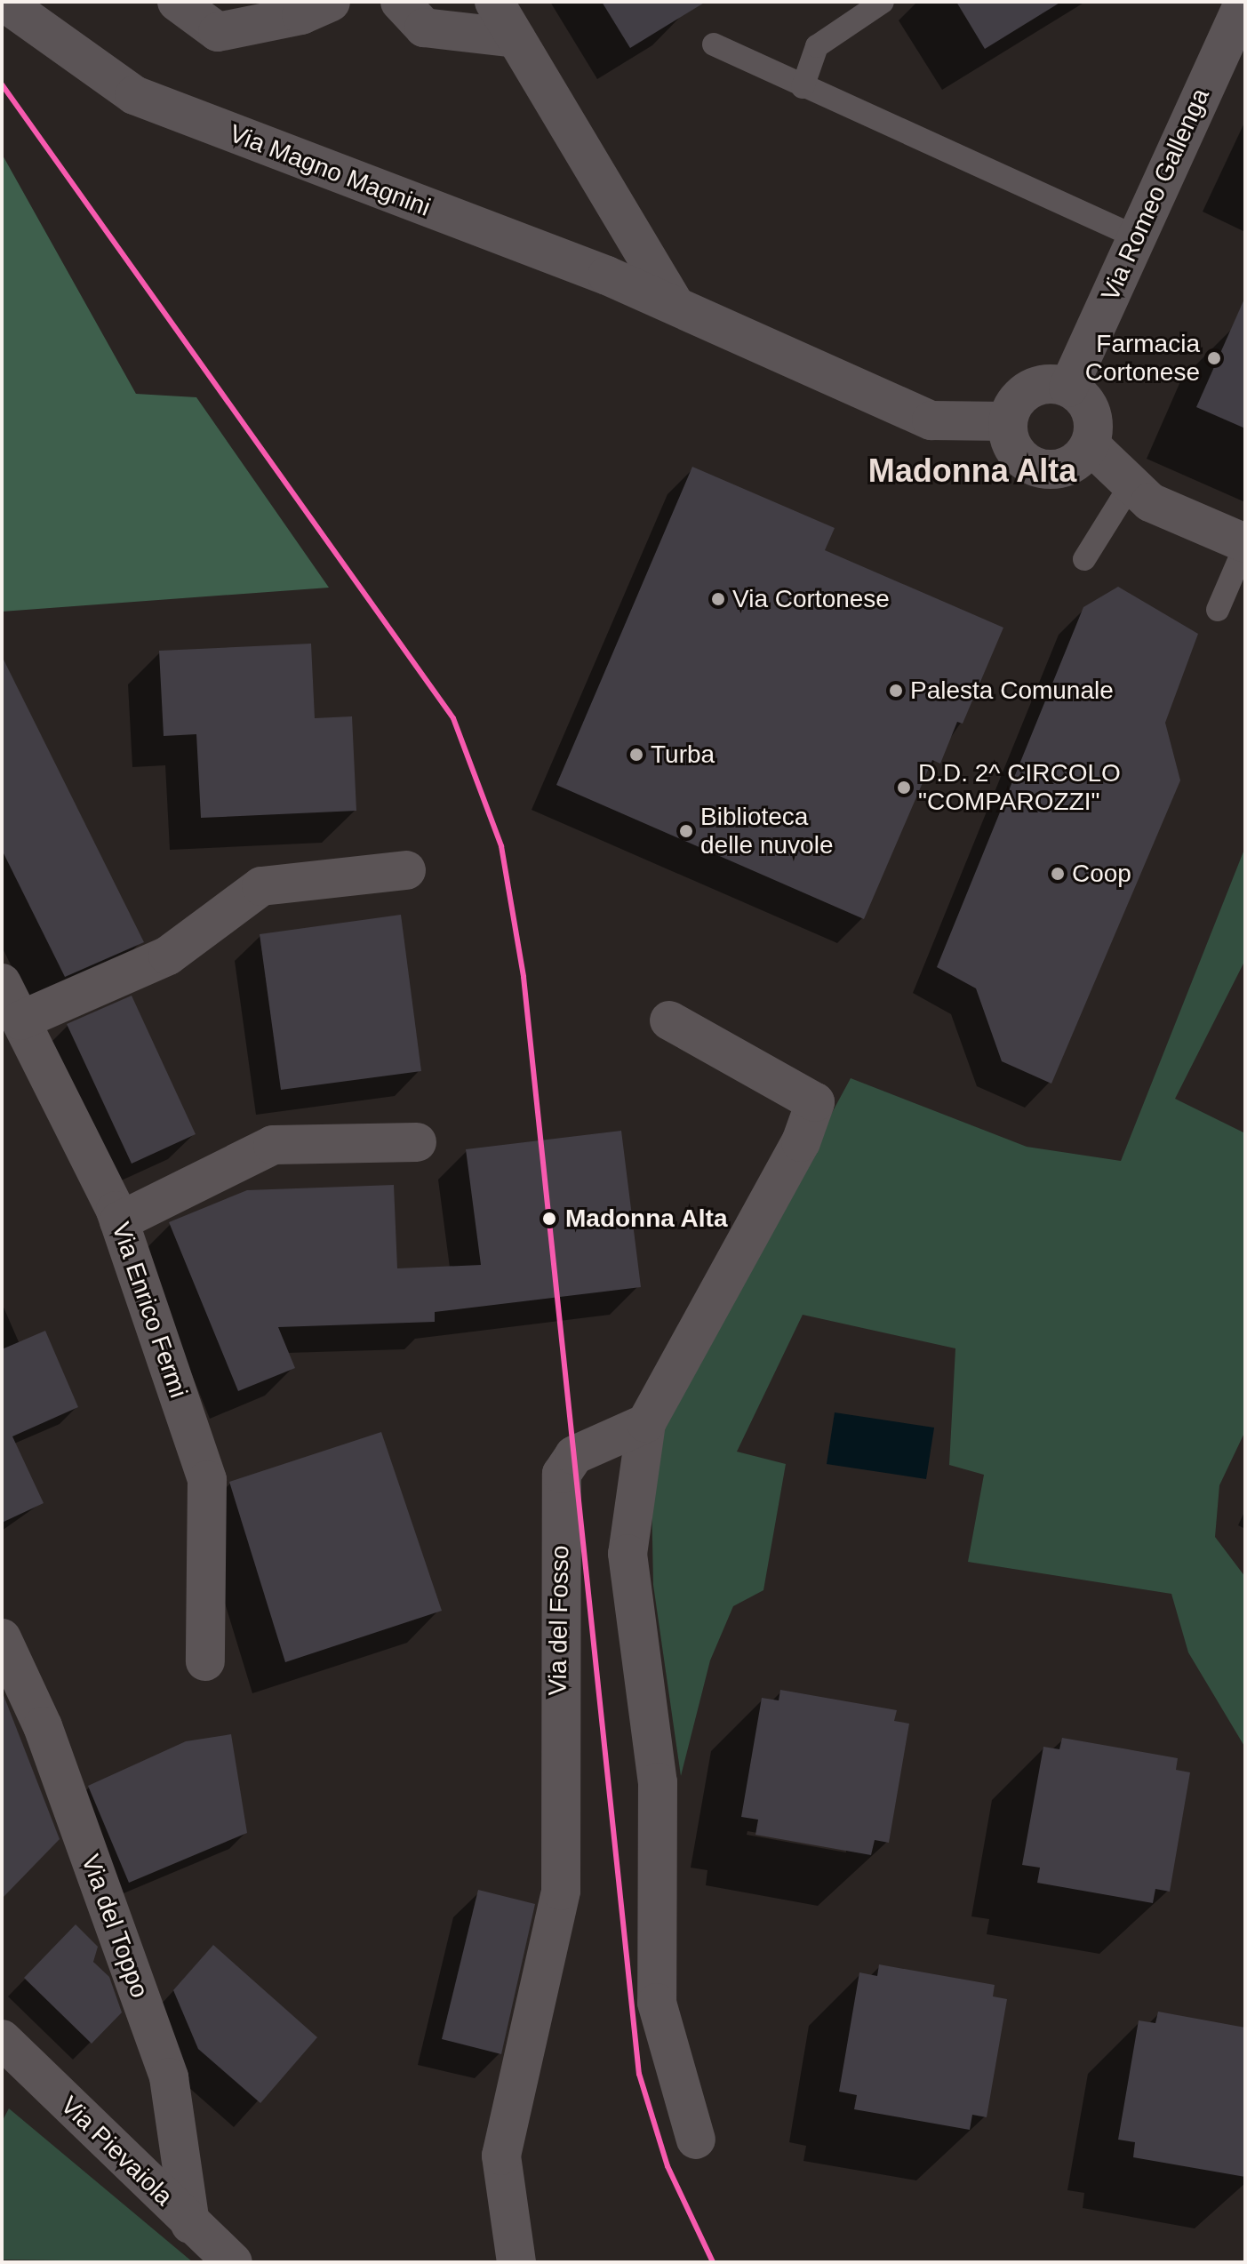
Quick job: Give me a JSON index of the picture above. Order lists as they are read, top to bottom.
{
  "streets": {
    "street": [
      "Via Magno Magnini",
      "Via Romeo Gallenga",
      "Via Enrico Fermi",
      "Via del Fosso",
      "Via del Toppo",
      "Via Pievaiola"
    ]
  },
  "crossings": [
    ["Via Magno Magnini", "Via Romeo Gallenga"],
    ["Via del Toppo", "Via Pievaiola"]
  ],
  "districts": ["Madonna Alta"],
  "places": [
    "Farmacia Cortonese",
    "Via Cortonese",
    "Palesta Comunale",
    "Turba",
    "D.D. 2^ CIRCOLO \"COMPAROZZI\"",
    "Biblioteca delle nuvole",
    "Coop",
    "Madonna Alta"
  ]
}
